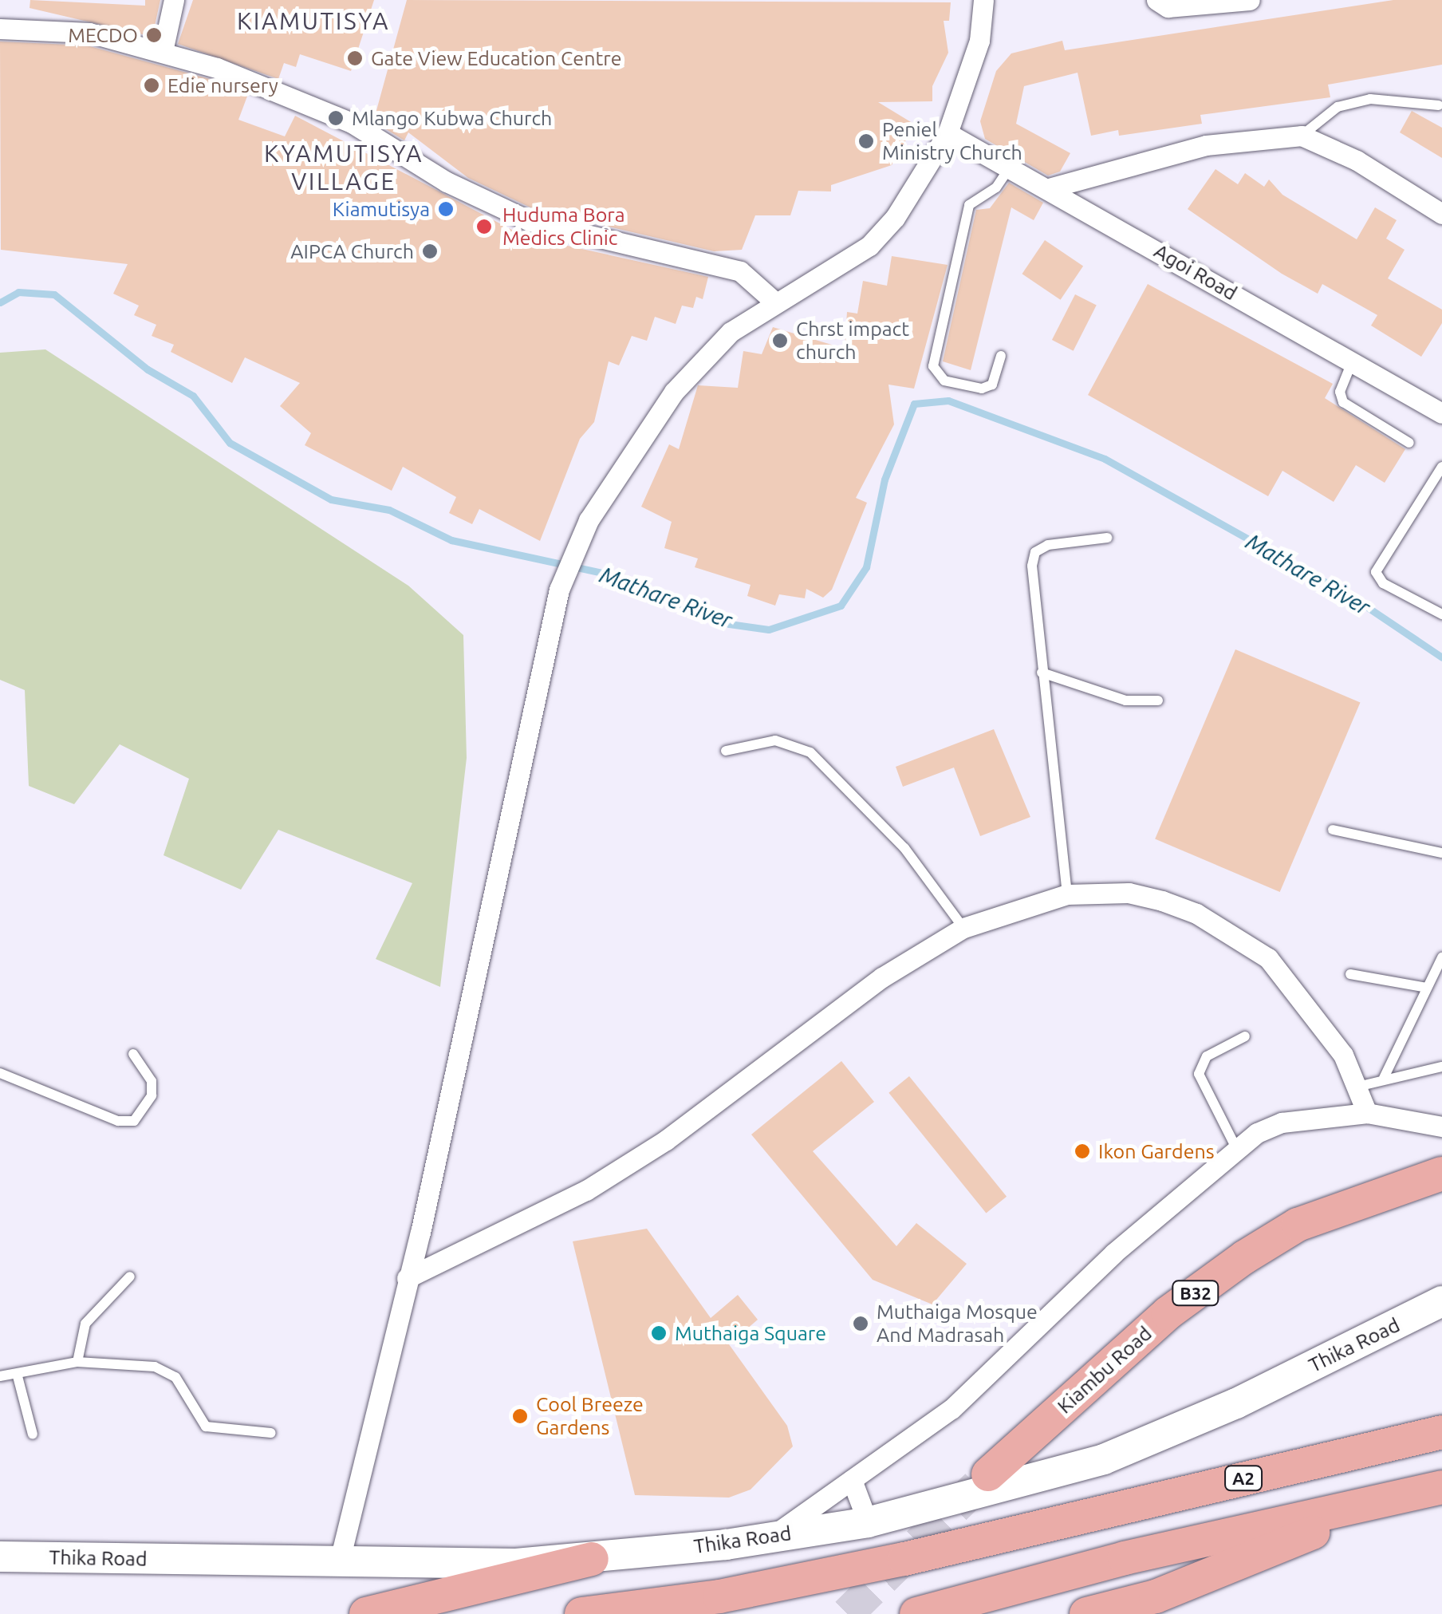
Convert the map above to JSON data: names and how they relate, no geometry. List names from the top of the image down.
{
  "streets": {
    "highway": ["B32", "Kiambu Road", "A2"],
    "main road": ["Thika Road"],
    "street": ["Agoi Road"]
  },
  "districts": ["KIAMUTISYA", "KYAMUTISYA VILLAGE"],
  "water": ["Mathare River"],
  "places": [
    "MECDO",
    "Gate View Education Centre",
    "Edie nursery",
    "Mlango Kubwa Church",
    "Peniel Ministry Church",
    "Kiamutisya",
    "Huduma Bora Medics Clinic",
    "AIPCA Church",
    "Chrst impact church",
    "Ikon Gardens",
    "Muthaiga Mosque And Madrasah",
    "Muthaiga Square",
    "Cool Breeze Gardens"
  ]
}
